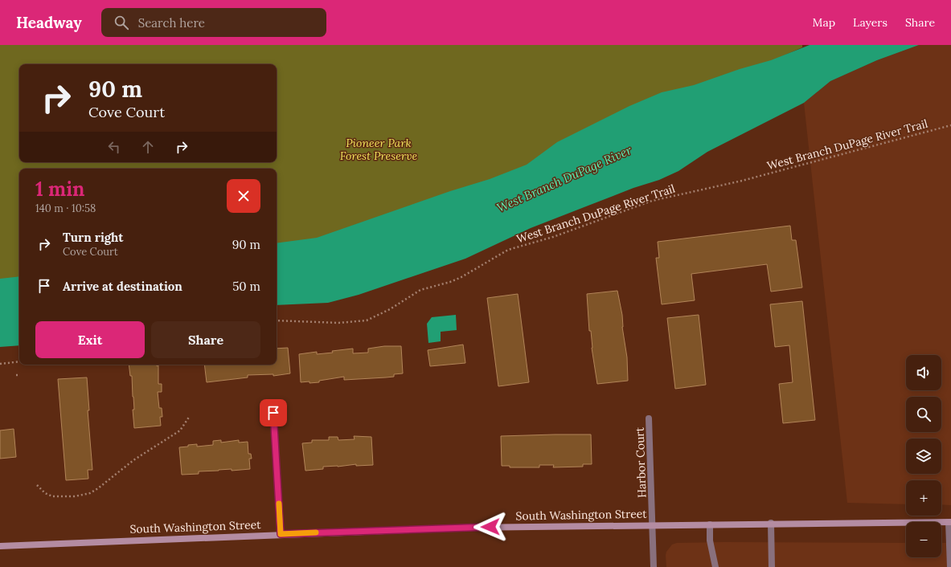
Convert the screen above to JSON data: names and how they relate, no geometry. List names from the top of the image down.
{
  "streets": {
    "main road": ["South Washington Street"],
    "street": ["Harbor Court"],
    "path": ["West Branch DuPage River Trail"]
  },
  "crossings": [
    ["Harbor Court", "South Washington Street"]
  ],
  "water": ["West Branch DuPage River"],
  "parks": ["Pioneer Park Forest Preserve"],
  "page": {
    "header": "Headway",
    "search": "Search here",
    "nav": ["Map", "Layers", "Share"],
    "turn": ["90 m", "Cove Court"],
    "heading": ["1 min", "140 m · 10:58"],
    "list": [
      {
        "name": "Turn right",
        "note": "Cove Court",
        "value": "90 m"
      },
      {
        "name": "Arrive at destination",
        "value": "50 m"
      }
    ],
    "buttons": ["Exit", "Share"],
    "map_buttons": ["+", "−"]
  }
}
